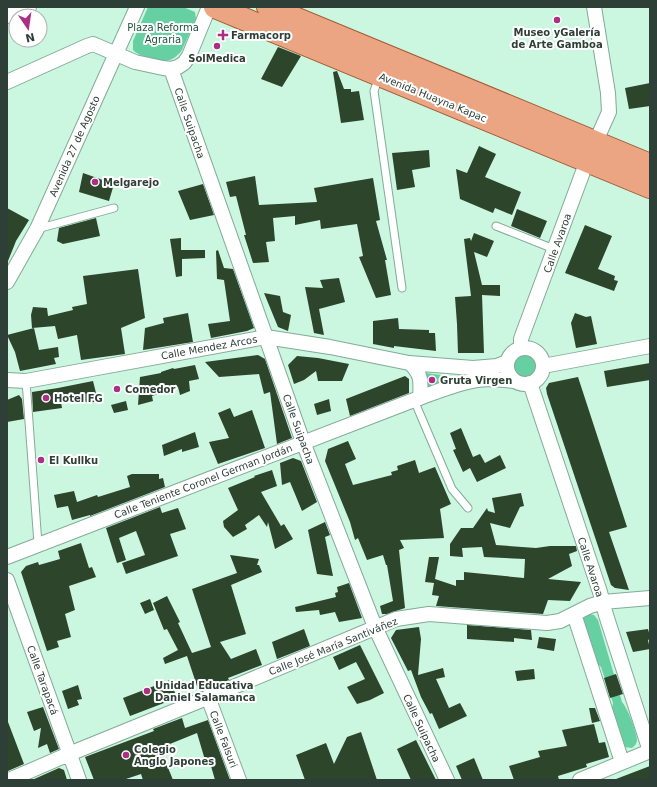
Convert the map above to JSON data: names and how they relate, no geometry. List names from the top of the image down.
{
  "streets": {
    "main road": ["Avenida Huayna Kapac"],
    "street": [
      "Calle Suipacha",
      "Avenida 27 de Agosto",
      "Calle Avaroa",
      "Calle Mendez Arcos",
      "Calle Teniente Coronel German Jordán",
      "Calle José María Santiváñez",
      "Calle Tarapacá",
      "Calle Falsuri"
    ]
  },
  "crossings": [
    ["Avenida Huayna Kapac", "Calle Avaroa"],
    ["Calle Suipacha", "Calle Mendez Arcos"],
    ["Calle Suipacha", "Calle Teniente Coronel German Jordán"],
    ["Calle Suipacha", "Calle José María Santiváñez"],
    ["Calle Avaroa", "Calle Mendez Arcos"],
    ["Calle Avaroa", "Calle Teniente Coronel German Jordán"],
    ["Calle Avaroa", "Calle José María Santiváñez"],
    ["Calle Mendez Arcos", "Calle Teniente Coronel German Jordán"],
    ["Calle José María Santiváñez", "Calle Tarapacá"],
    ["Calle José María Santiváñez", "Calle Falsuri"]
  ],
  "parks": ["Plaza Reforma Agraria"],
  "places": {
    "other": [
      "Museo yGalería de Arte Gamboa",
      "SolMedica",
      "Melgarejo",
      "Gruta Virgen",
      "Comedor",
      "Hotel FG",
      "El Kullku",
      "Unidad Educativa Daniel Salamanca",
      "Colegio Anglo Japones"
    ],
    "health": ["Farmacorp"]
  },
  "north": "bottom"
}
